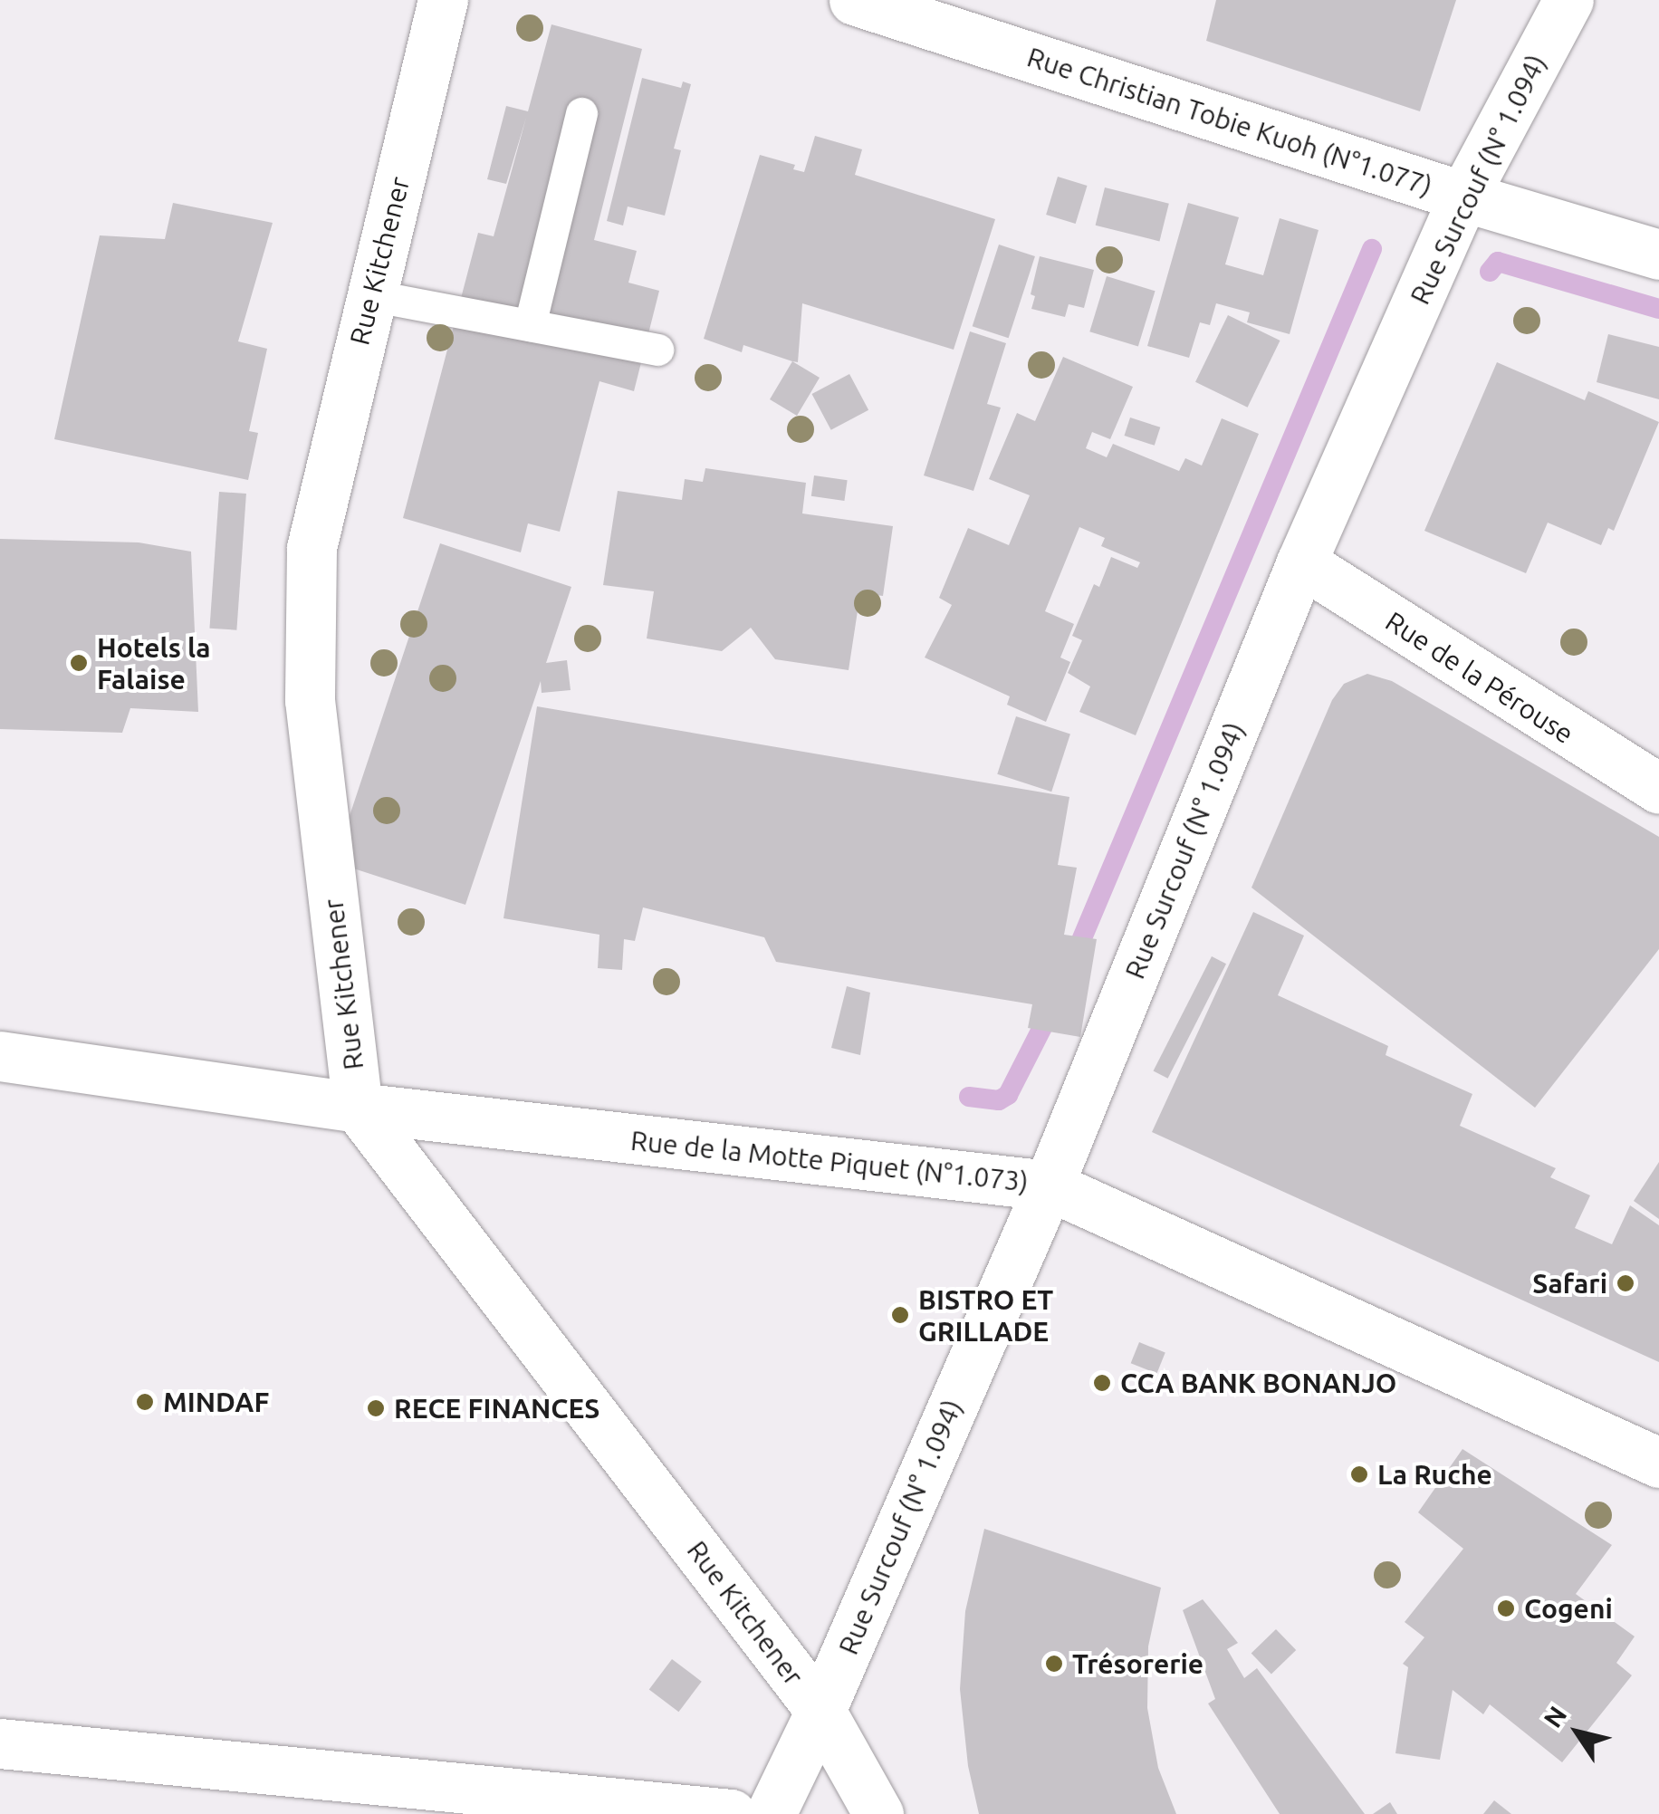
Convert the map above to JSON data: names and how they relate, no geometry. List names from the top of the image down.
{
  "streets": {
    "street": [
      "Rue Christian Tobie Kuoh (N°1.077)",
      "Rue Surcouf (N° 1.094)",
      "Rue Kitchener",
      "Rue de la Pérouse",
      "Rue de la Motte Piquet (N°1.073)"
    ]
  },
  "crossings": [
    ["Rue Christian Tobie Kuoh (N°1.077)", "Rue Surcouf (N° 1.094)"],
    ["Rue Surcouf (N° 1.094)", "Rue Kitchener"],
    ["Rue Surcouf (N° 1.094)", "Rue de la Pérouse"],
    ["Rue Surcouf (N° 1.094)", "Rue de la Motte Piquet (N°1.073)"],
    ["Rue Kitchener", "Rue de la Motte Piquet (N°1.073)"]
  ],
  "places": [
    "Hotels la Falaise",
    "Safari",
    "BISTRO ET GRILLADE",
    "CCA BANK BONANJO",
    "MINDAF",
    "RECE FINANCES",
    "La Ruche",
    "Cogeni",
    "Trésorerie"
  ],
  "north": "top left"
}
